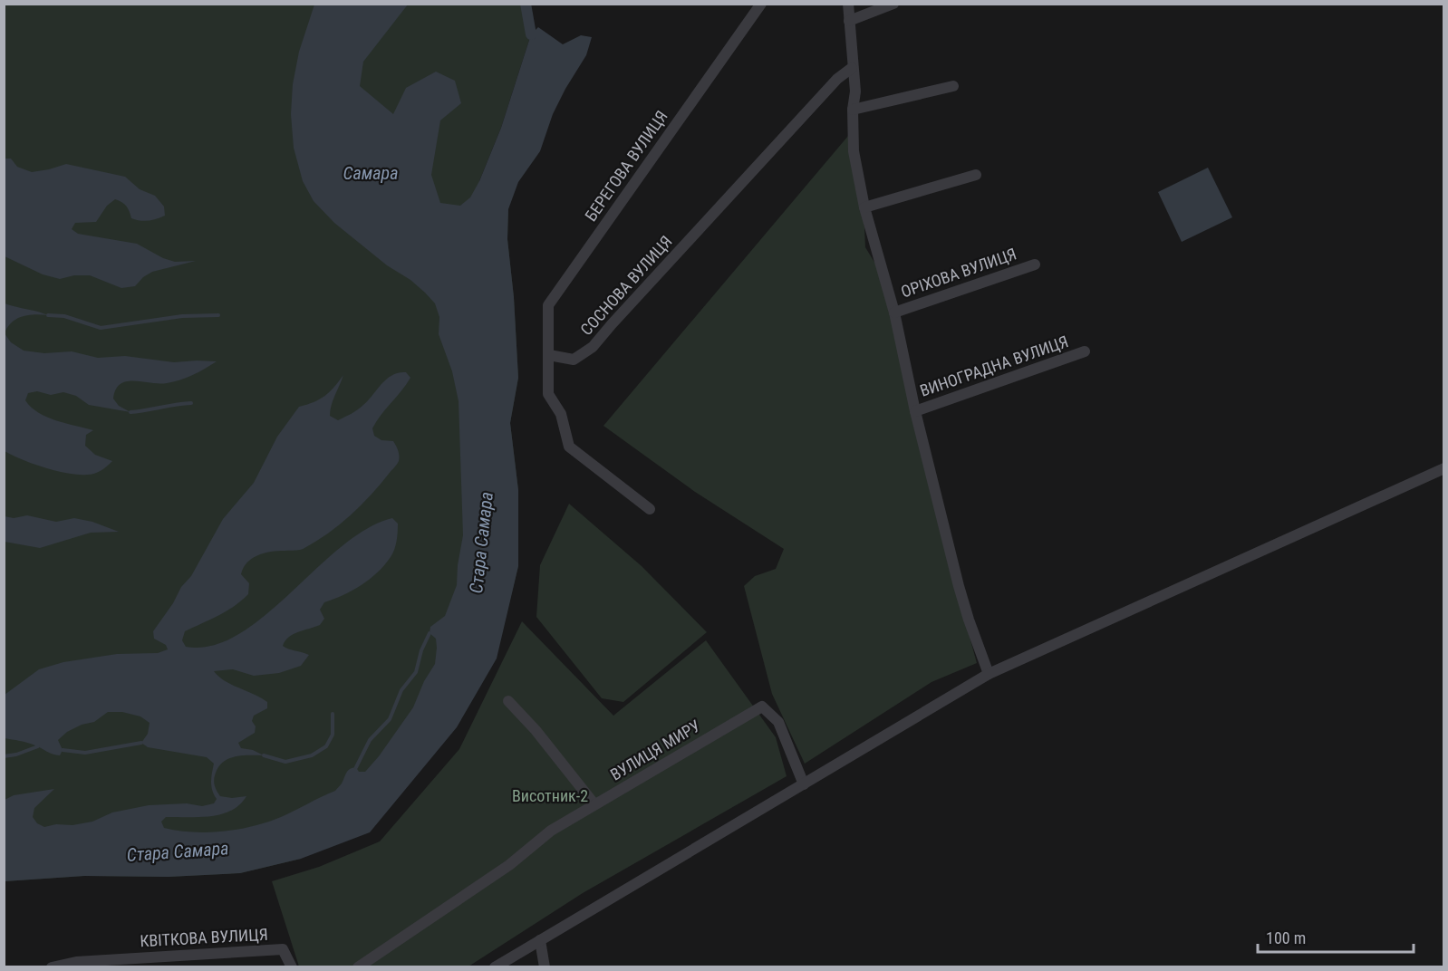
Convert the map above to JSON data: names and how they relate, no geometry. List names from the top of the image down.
{
  "streets": {
    "street": [
      "БЕРЕГОВА ВУЛИЦЯ",
      "ОРІХОВА ВУЛИЦЯ",
      "СОСНОВА ВУЛИЦЯ",
      "ВИНОГРАДНА ВУЛИЦЯ",
      "ВУЛИЦЯ МИРУ",
      "КВІТКОВА ВУЛИЦЯ"
    ]
  },
  "crossings": [
    ["БЕРЕГОВА ВУЛИЦЯ", "СОСНОВА ВУЛИЦЯ"]
  ],
  "water": ["Самара", "Стара Самара"],
  "parks": ["Висотник-2"],
  "scale_bar": "100 m"
}
